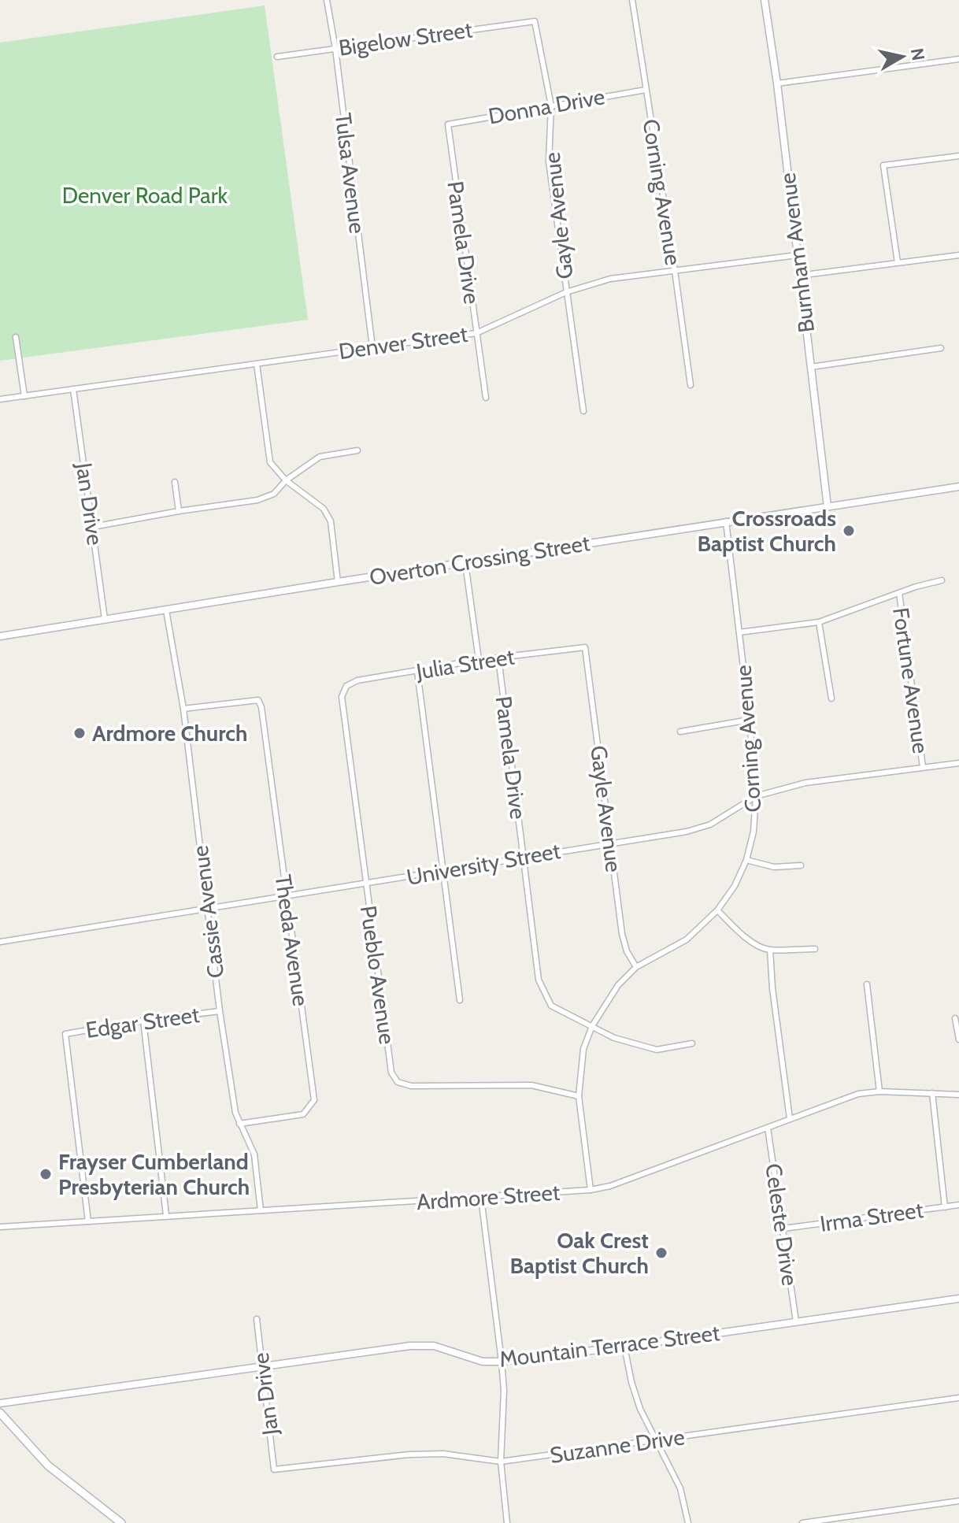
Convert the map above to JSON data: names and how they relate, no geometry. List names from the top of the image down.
{
  "streets": {
    "street": [
      "Bigelow Street",
      "Donna Drive",
      "Tulsa Avenue",
      "Corning Avenue",
      "Gayle Avenue",
      "Pamela Drive",
      "Burnham Avenue",
      "Denver Street",
      "Jan Drive",
      "Overton Crossing Street",
      "Julia Street",
      "Fortune Avenue",
      "University Street",
      "Cassie Avenue",
      "Theda Avenue",
      "Pueblo Avenue",
      "Edgar Street",
      "Ardmore Street",
      "Irma Street",
      "Celeste Drive",
      "Mountain Terrace Street",
      "Suzanne Drive"
    ]
  },
  "crossings": [
    ["Bigelow Street", "Tulsa Avenue"],
    ["Bigelow Street", "Gayle Avenue"],
    ["Donna Drive", "Corning Avenue"],
    ["Donna Drive", "Gayle Avenue"],
    ["Donna Drive", "Pamela Drive"],
    ["Tulsa Avenue", "Denver Street"],
    ["Corning Avenue", "Gayle Avenue"],
    ["Corning Avenue", "Pamela Drive"],
    ["Corning Avenue", "Denver Street"],
    ["Corning Avenue", "Overton Crossing Street"],
    ["Corning Avenue", "University Street"],
    ["Corning Avenue", "Pueblo Avenue"],
    ["Corning Avenue", "Ardmore Street"],
    ["Gayle Avenue", "Denver Street"],
    ["Gayle Avenue", "Julia Street"],
    ["Gayle Avenue", "University Street"],
    ["Pamela Drive", "Denver Street"],
    ["Pamela Drive", "Julia Street"],
    ["Pamela Drive", "University Street"],
    ["Burnham Avenue", "Denver Street"],
    ["Burnham Avenue", "Overton Crossing Street"],
    ["Denver Street", "Jan Drive"],
    ["Jan Drive", "Overton Crossing Street"],
    ["Jan Drive", "Mountain Terrace Street"],
    ["Jan Drive", "Suzanne Drive"],
    ["Overton Crossing Street", "Cassie Avenue"],
    ["Julia Street", "Pueblo Avenue"],
    ["Fortune Avenue", "University Street"],
    ["University Street", "Cassie Avenue"],
    ["University Street", "Theda Avenue"],
    ["University Street", "Pueblo Avenue"],
    ["Cassie Avenue", "Theda Avenue"],
    ["Cassie Avenue", "Edgar Street"],
    ["Cassie Avenue", "Ardmore Street"],
    ["Edgar Street", "Ardmore Street"],
    ["Ardmore Street", "Celeste Drive"],
    ["Irma Street", "Celeste Drive"],
    ["Celeste Drive", "Mountain Terrace Street"]
  ],
  "parks": ["Denver Road Park"],
  "places": [
    "Crossroads Baptist Church",
    "Ardmore Church",
    "Frayser Cumberland Presbyterian Church",
    "Oak Crest Baptist Church"
  ],
  "north": "right"
}
